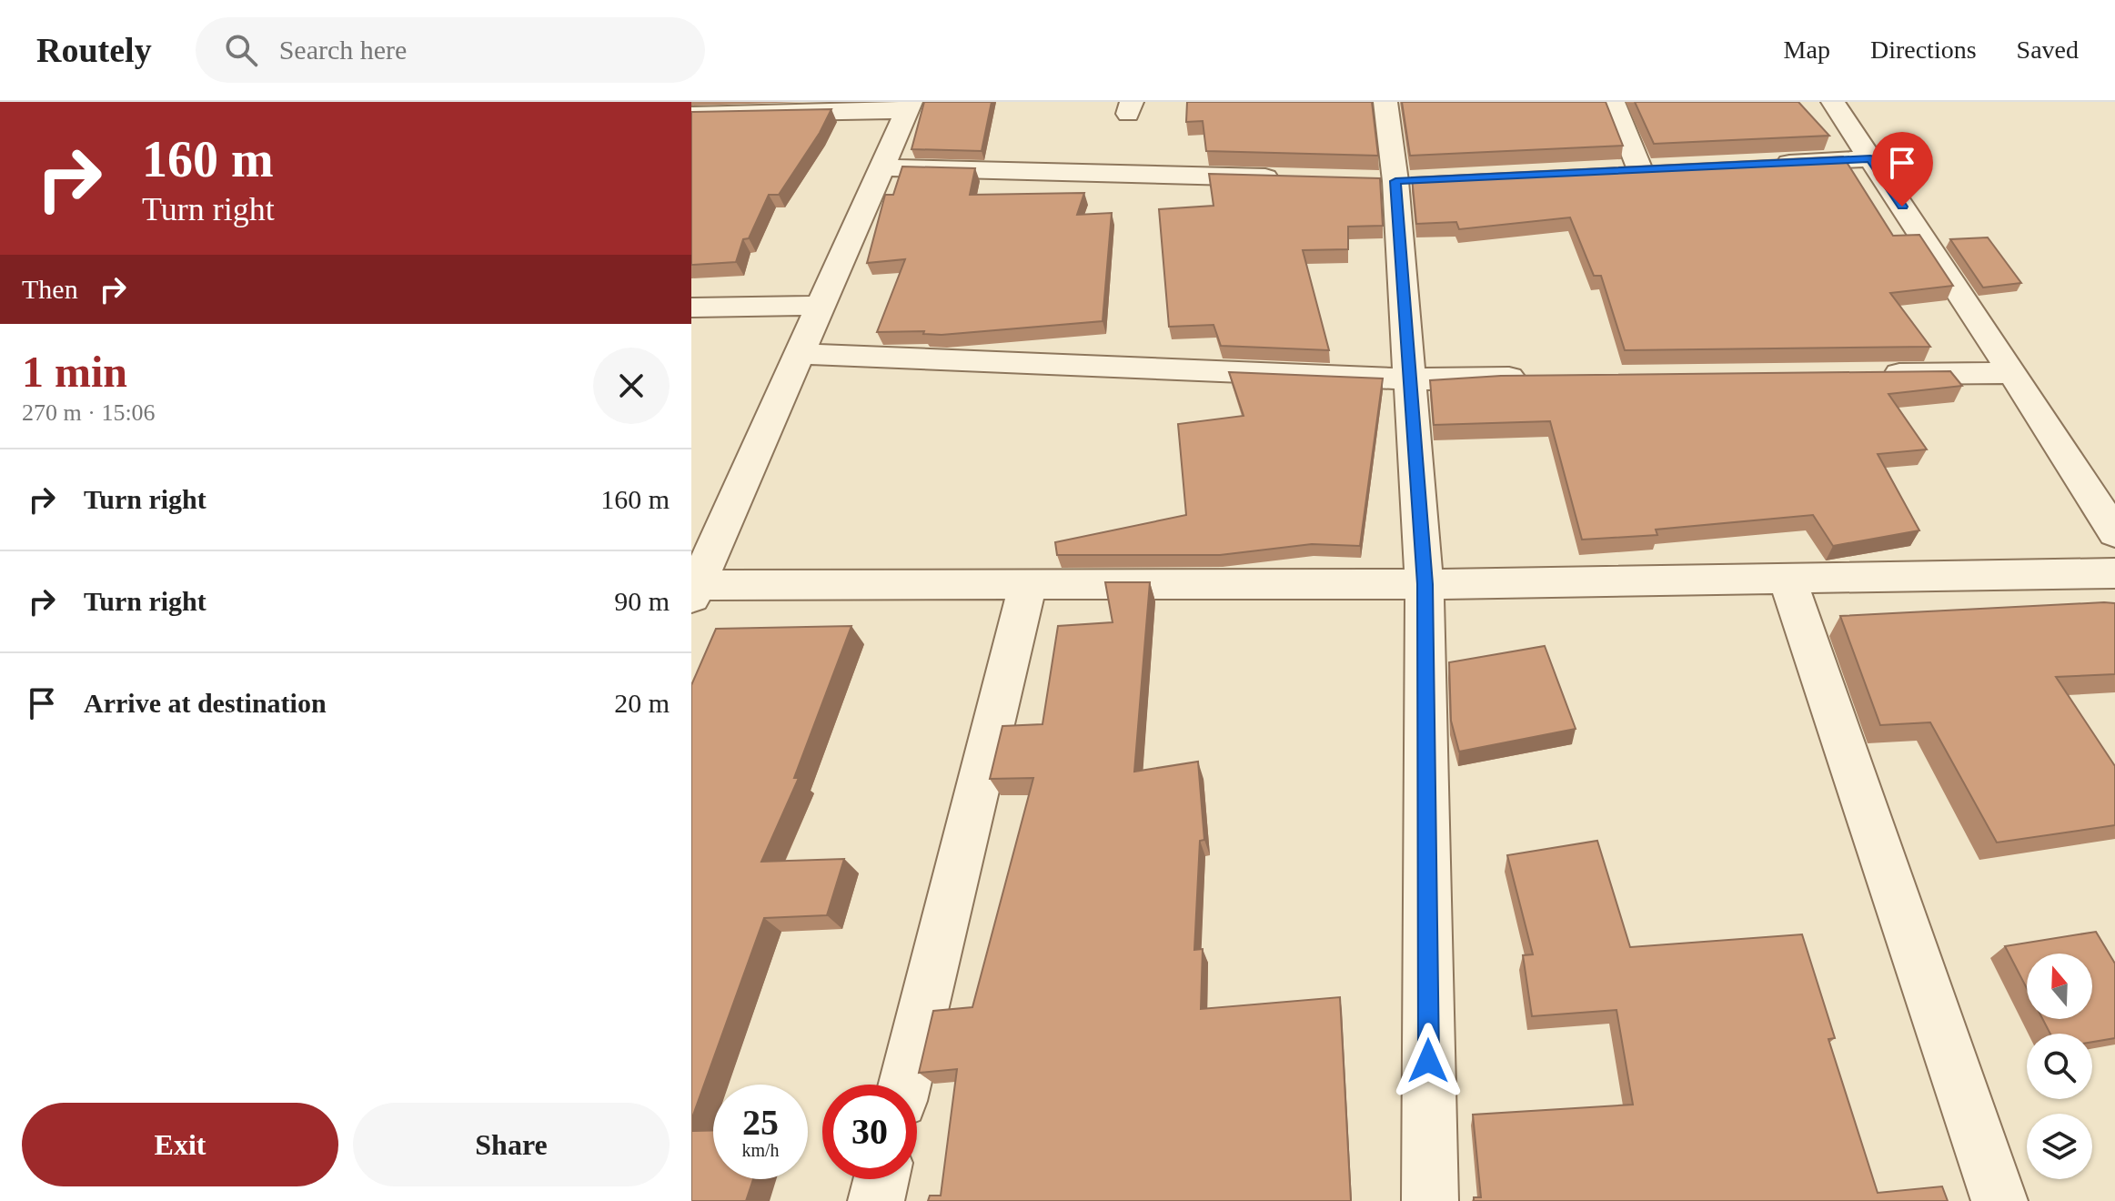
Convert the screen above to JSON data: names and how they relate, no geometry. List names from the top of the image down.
{
  "north": "top",
  "page": {
    "header": "Routely",
    "search": "Search here",
    "nav": ["Map", "Directions", "Saved"],
    "turn": ["160 m", "Turn right"],
    "then": "Then",
    "heading": ["1 min", "270 m · 15:06"],
    "list": [
      {
        "name": "Turn right",
        "value": "160 m"
      },
      {
        "name": "Turn right",
        "value": "90 m"
      },
      {
        "name": "Arrive at destination",
        "value": "20 m"
      }
    ],
    "speed": "25 km/h",
    "limit": "30",
    "buttons": ["Exit", "Share"]
  }
}
